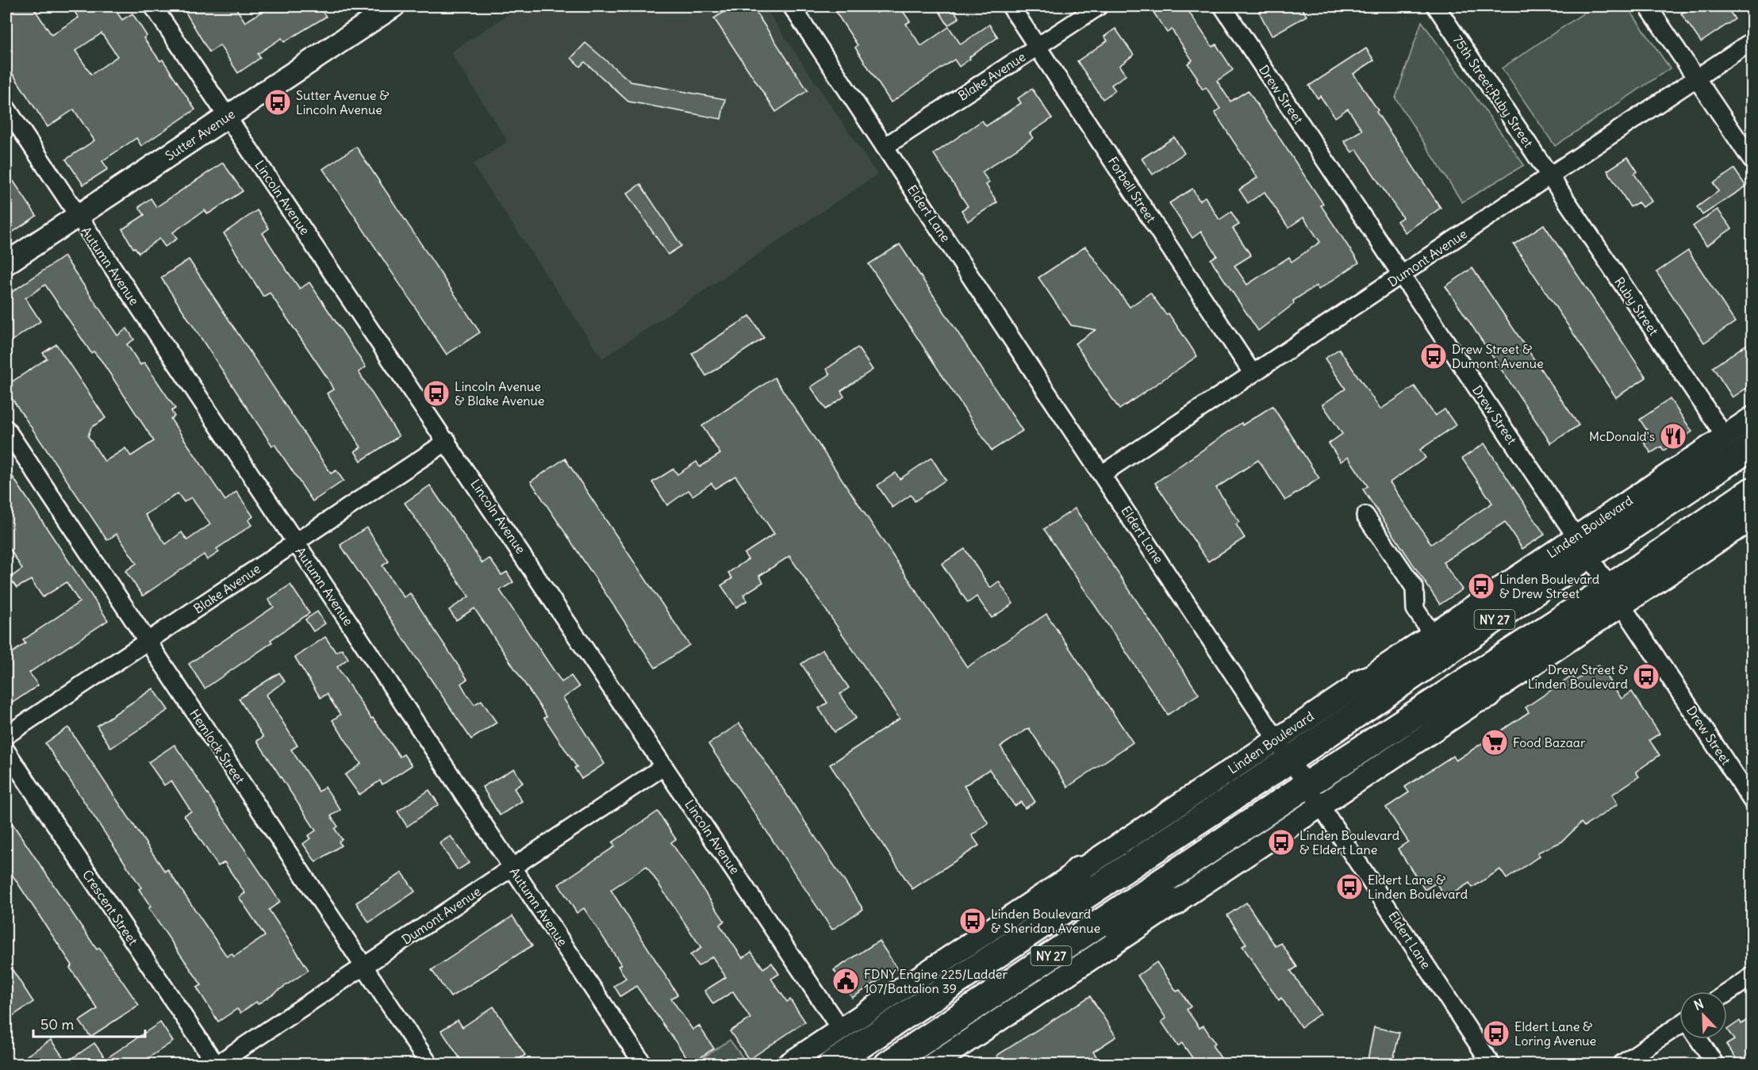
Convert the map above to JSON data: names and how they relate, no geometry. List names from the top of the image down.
{
  "streets": {
    "highway": ["Linden Boulevard", "NY 27"],
    "street": [
      "Blake Avenue",
      "75th Street;Ruby Street",
      "Drew Street",
      "Sutter Avenue",
      "Forbell Street",
      "Lincoln Avenue",
      "Eldert Lane",
      "Dumont Avenue",
      "Autumn Avenue",
      "Ruby Street",
      "Hemlock Street",
      "Crescent Street"
    ]
  },
  "crossings": [
    ["Blake Avenue", "Forbell Street"],
    ["Blake Avenue", "Lincoln Avenue"],
    ["Blake Avenue", "Eldert Lane"],
    ["Blake Avenue", "Autumn Avenue"],
    ["Blake Avenue", "Hemlock Street"],
    ["75th Street;Ruby Street", "Dumont Avenue"],
    ["75th Street;Ruby Street", "Ruby Street"],
    ["Drew Street", "Dumont Avenue"],
    ["Drew Street", "Linden Boulevard"],
    ["Drew Street", "NY 27"],
    ["Sutter Avenue", "Lincoln Avenue"],
    ["Sutter Avenue", "Autumn Avenue"],
    ["Forbell Street", "Dumont Avenue"],
    ["Lincoln Avenue", "Dumont Avenue"],
    ["Lincoln Avenue", "Linden Boulevard"],
    ["Eldert Lane", "Dumont Avenue"],
    ["Eldert Lane", "Linden Boulevard"],
    ["Eldert Lane", "NY 27"],
    ["Dumont Avenue", "Autumn Avenue"],
    ["Dumont Avenue", "Ruby Street"],
    ["Dumont Avenue", "Hemlock Street"],
    ["Dumont Avenue", "Crescent Street"],
    ["Ruby Street", "Linden Boulevard"]
  ],
  "places": {
    "bus stop": [
      "Sutter Avenue & Lincoln Avenue",
      "Drew Street & Dumont Avenue",
      "Lincoln Avenue & Blake Avenue",
      "Linden Boulevard & Drew Street",
      "Drew Street & Linden Boulevard",
      "Linden Boulevard & Eldert Lane",
      "Eldert Lane & Linden Boulevard",
      "Linden Boulevard & Sheridan Avenue",
      "Eldert Lane & Loring Avenue"
    ],
    "restaurant": ["McDonald's"],
    "supermarket": ["Food Bazaar"],
    "public building": ["FDNY Engine 225/Ladder 107/Battalion 39"]
  },
  "scale_bar": "50 m",
  "north": "top left"
}
